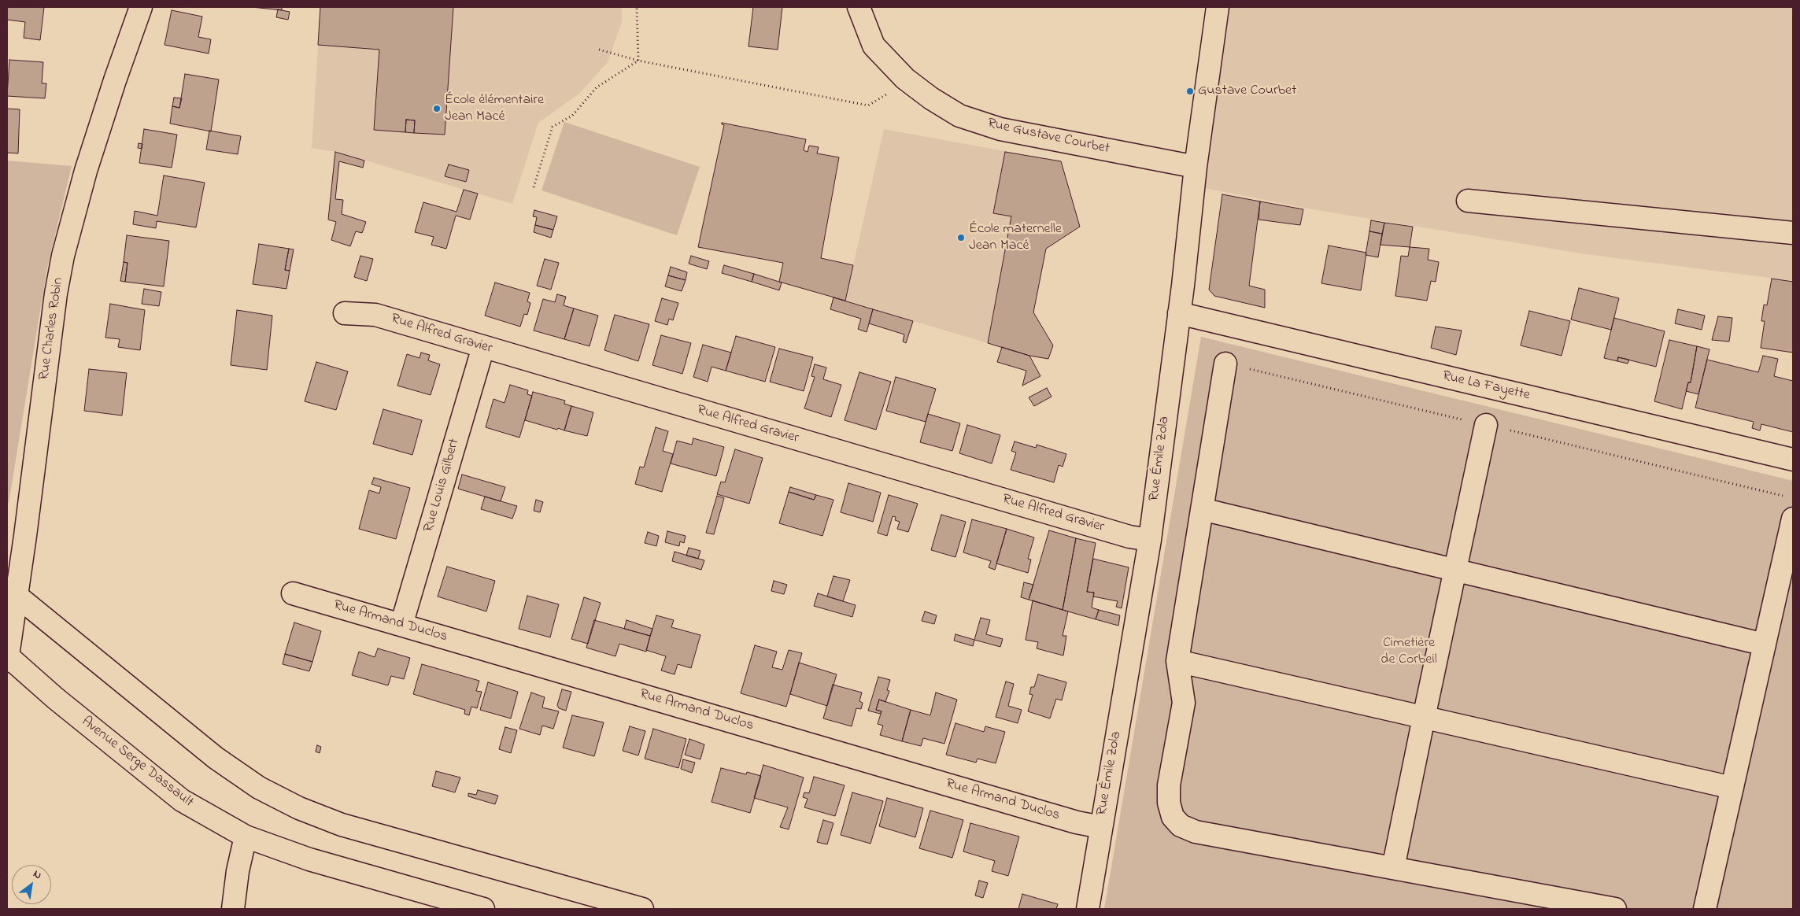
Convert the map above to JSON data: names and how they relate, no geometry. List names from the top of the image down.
{
  "streets": {
    "street": [
      "Rue Gustave Courbet",
      "Rue Charles Robin",
      "Rue Alfred Gravier",
      "Rue La Fayette",
      "Rue Émile Zola",
      "Rue Louis Gilbert",
      "Rue Armand Duclos",
      "Avenue Serge Dassault"
    ]
  },
  "crossings": [
    ["Rue Gustave Courbet", "Rue Émile Zola"],
    ["Rue Charles Robin", "Avenue Serge Dassault"],
    ["Rue Alfred Gravier", "Rue Émile Zola"],
    ["Rue Alfred Gravier", "Rue Louis Gilbert"],
    ["Rue La Fayette", "Rue Émile Zola"],
    ["Rue Émile Zola", "Rue Armand Duclos"],
    ["Rue Louis Gilbert", "Rue Armand Duclos"]
  ],
  "parks": ["Cimetière de Corbeil"],
  "places": ["Gustave Courbet", "École élémentaire Jean Macé", "École maternelle Jean Macé"],
  "north": "top right"
}
